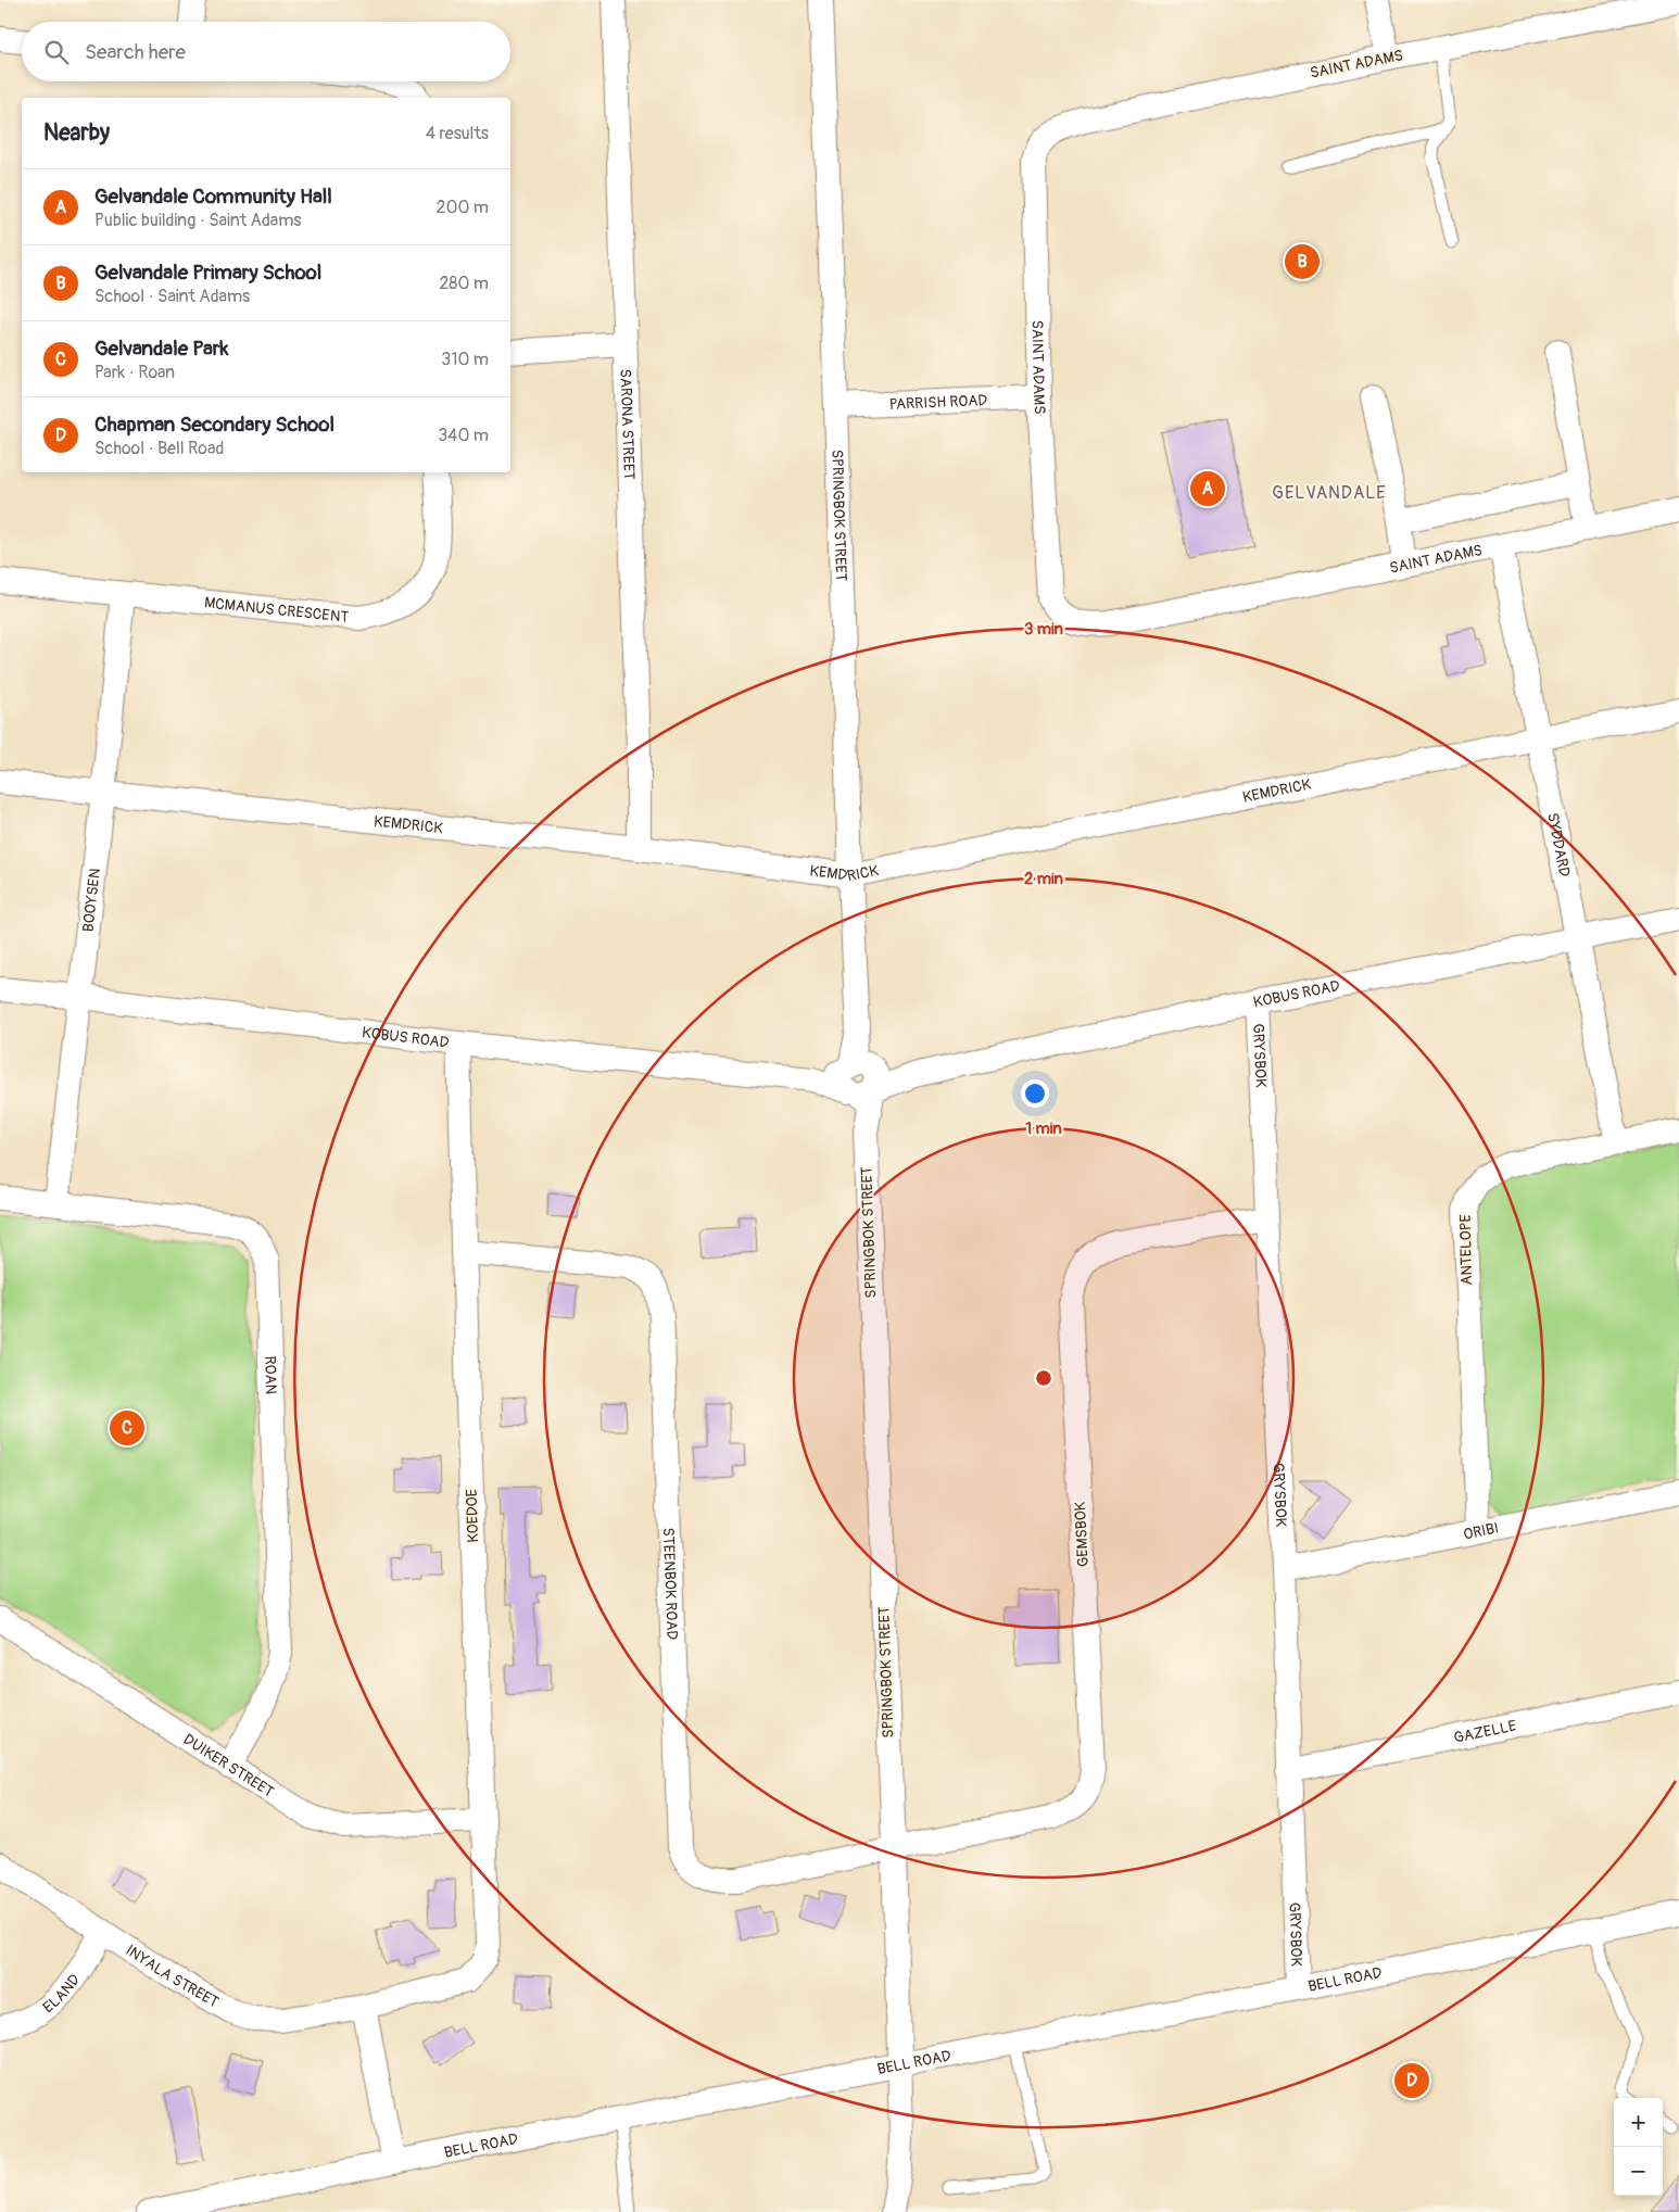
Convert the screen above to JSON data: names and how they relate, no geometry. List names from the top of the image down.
{
  "streets": {
    "street": [
      "SAINT ADAMS",
      "PARRISH ROAD",
      "SARONA STREET",
      "SPRINGBOK STREET",
      "MCMANUS CRESCENT",
      "KEMDRICK",
      "SYDDARD",
      "BOOYSEN",
      "KOBUS ROAD",
      "GRYSBOK",
      "ANTELOPE",
      "ROAN",
      "KOEDOE",
      "ORIBI",
      "GEMSBOK",
      "STEENBOK ROAD",
      "GAZELLE",
      "DUIKER STREET",
      "INYALA STREET",
      "BELL ROAD",
      "ELAND"
    ]
  },
  "crossings": [
    ["SAINT ADAMS", "PARRISH ROAD"],
    ["SAINT ADAMS", "SYDDARD"],
    ["PARRISH ROAD", "SPRINGBOK STREET"],
    ["SARONA STREET", "KEMDRICK"],
    ["SPRINGBOK STREET", "KEMDRICK"],
    ["SPRINGBOK STREET", "KOBUS ROAD"],
    ["SPRINGBOK STREET", "GEMSBOK"],
    ["SPRINGBOK STREET", "STEENBOK ROAD"],
    ["SPRINGBOK STREET", "BELL ROAD"],
    ["MCMANUS CRESCENT", "BOOYSEN"],
    ["KEMDRICK", "SYDDARD"],
    ["KEMDRICK", "BOOYSEN"],
    ["SYDDARD", "KOBUS ROAD"],
    ["SYDDARD", "ANTELOPE"],
    ["BOOYSEN", "KOBUS ROAD"],
    ["BOOYSEN", "ROAN"],
    ["KOBUS ROAD", "GRYSBOK"],
    ["KOBUS ROAD", "KOEDOE"],
    ["GRYSBOK", "ORIBI"],
    ["GRYSBOK", "GEMSBOK"],
    ["GRYSBOK", "GAZELLE"],
    ["GRYSBOK", "BELL ROAD"],
    ["ANTELOPE", "ORIBI"],
    ["ROAN", "DUIKER STREET"],
    ["KOEDOE", "STEENBOK ROAD"],
    ["KOEDOE", "DUIKER STREET"],
    ["KOEDOE", "INYALA STREET"],
    ["GEMSBOK", "STEENBOK ROAD"],
    ["INYALA STREET", "ELAND"]
  ],
  "districts": ["GELVANDALE"],
  "page": {
    "search": "Search here",
    "heading": ["Nearby", "4 results"],
    "list": [
      {
        "mark": "A",
        "name": "Gelvandale Community Hall",
        "note": "Public building · Saint Adams",
        "value": "200 m"
      },
      {
        "mark": "B",
        "name": "Gelvandale Primary School",
        "note": "School · Saint Adams",
        "value": "280 m"
      },
      {
        "mark": "C",
        "name": "Gelvandale Park",
        "note": "Park · Roan",
        "value": "310 m"
      },
      {
        "mark": "D",
        "name": "Chapman Secondary School",
        "note": "School · Bell Road",
        "value": "340 m"
      }
    ],
    "pins": [
      "B",
      "A",
      "C",
      "D"
    ],
    "map_buttons": ["+", "−"]
  },
  "rings": ["3 min", "2 min", "1 min"]
}
